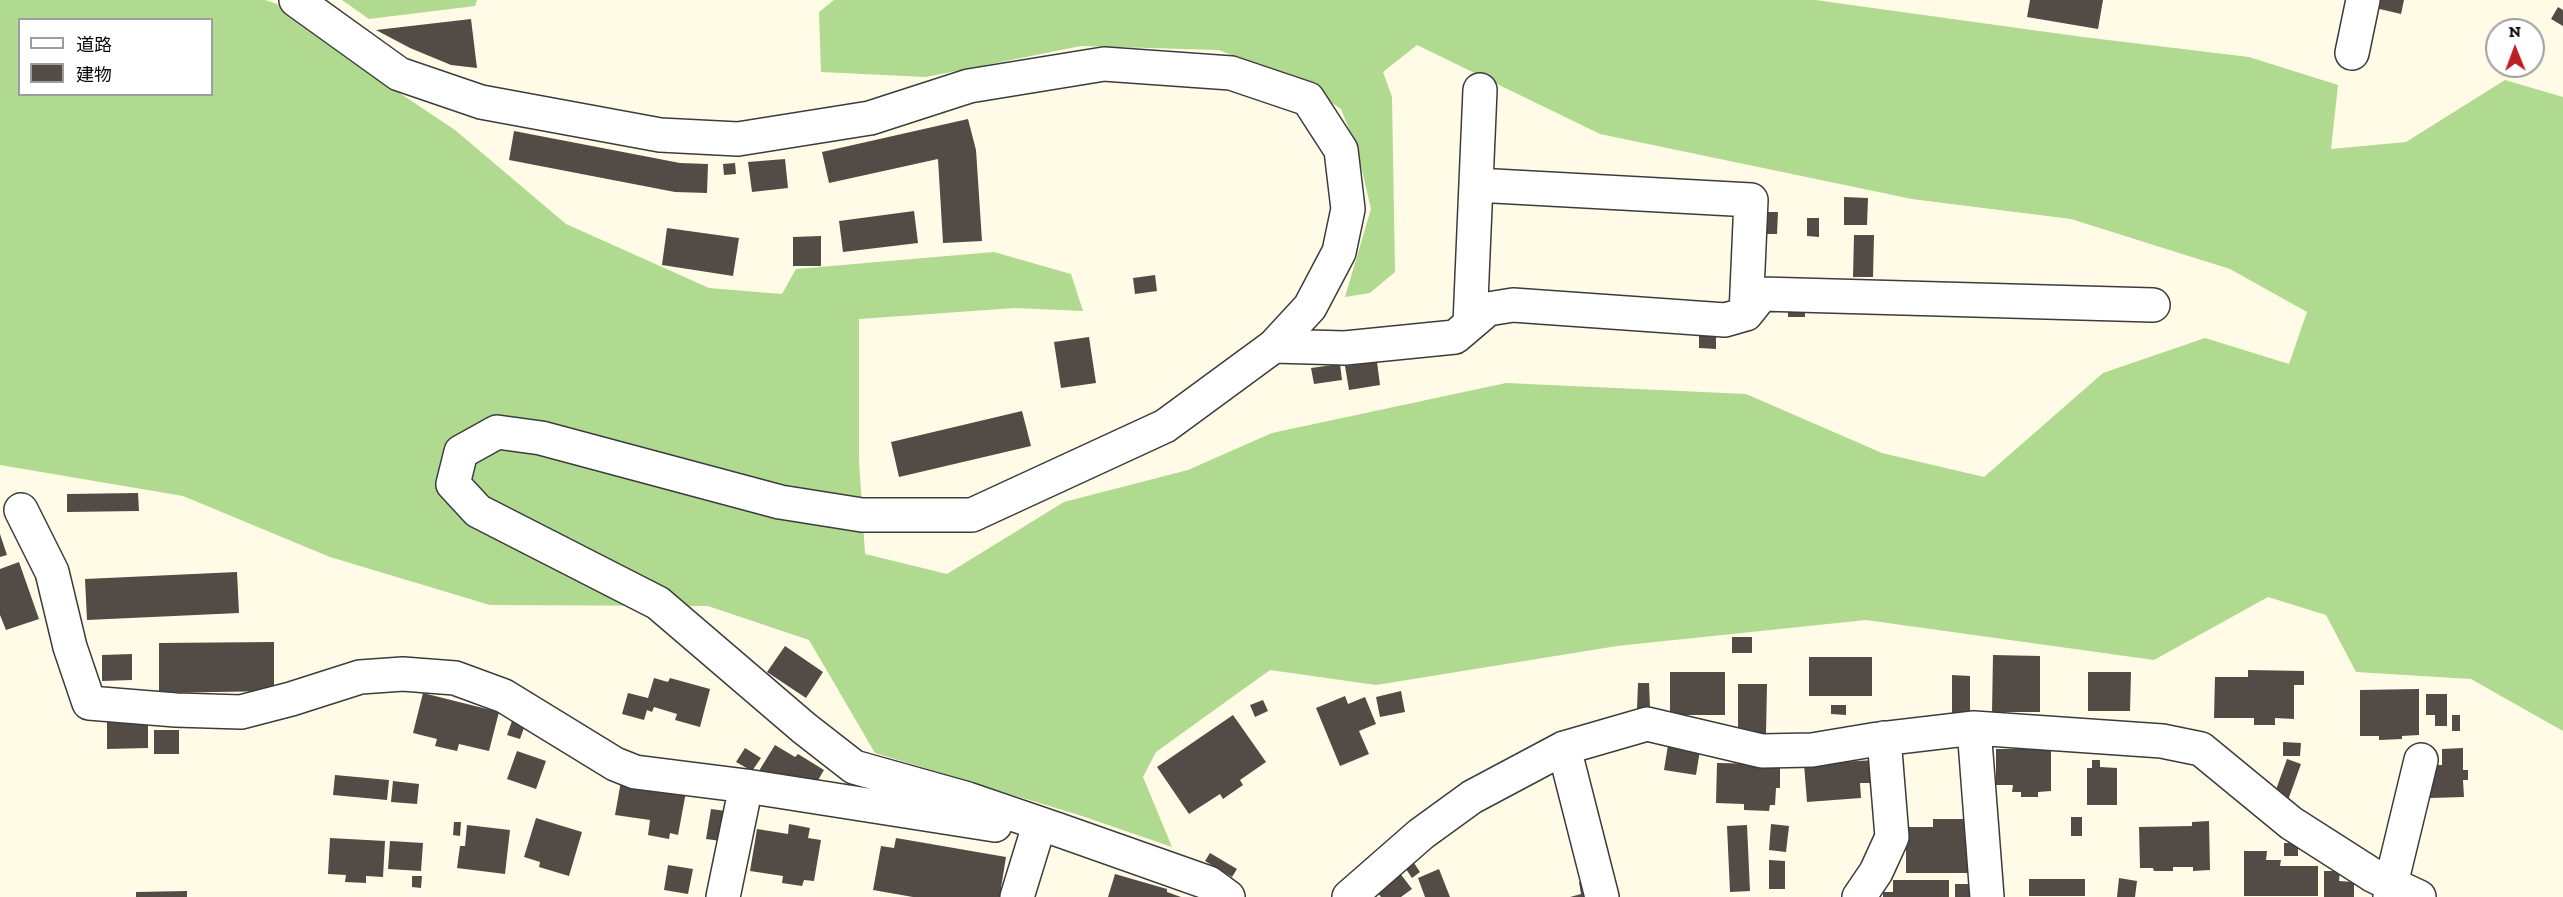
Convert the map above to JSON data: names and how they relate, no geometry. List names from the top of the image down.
{
  "legend": ["道路", "建物"],
  "north": "top"
}
